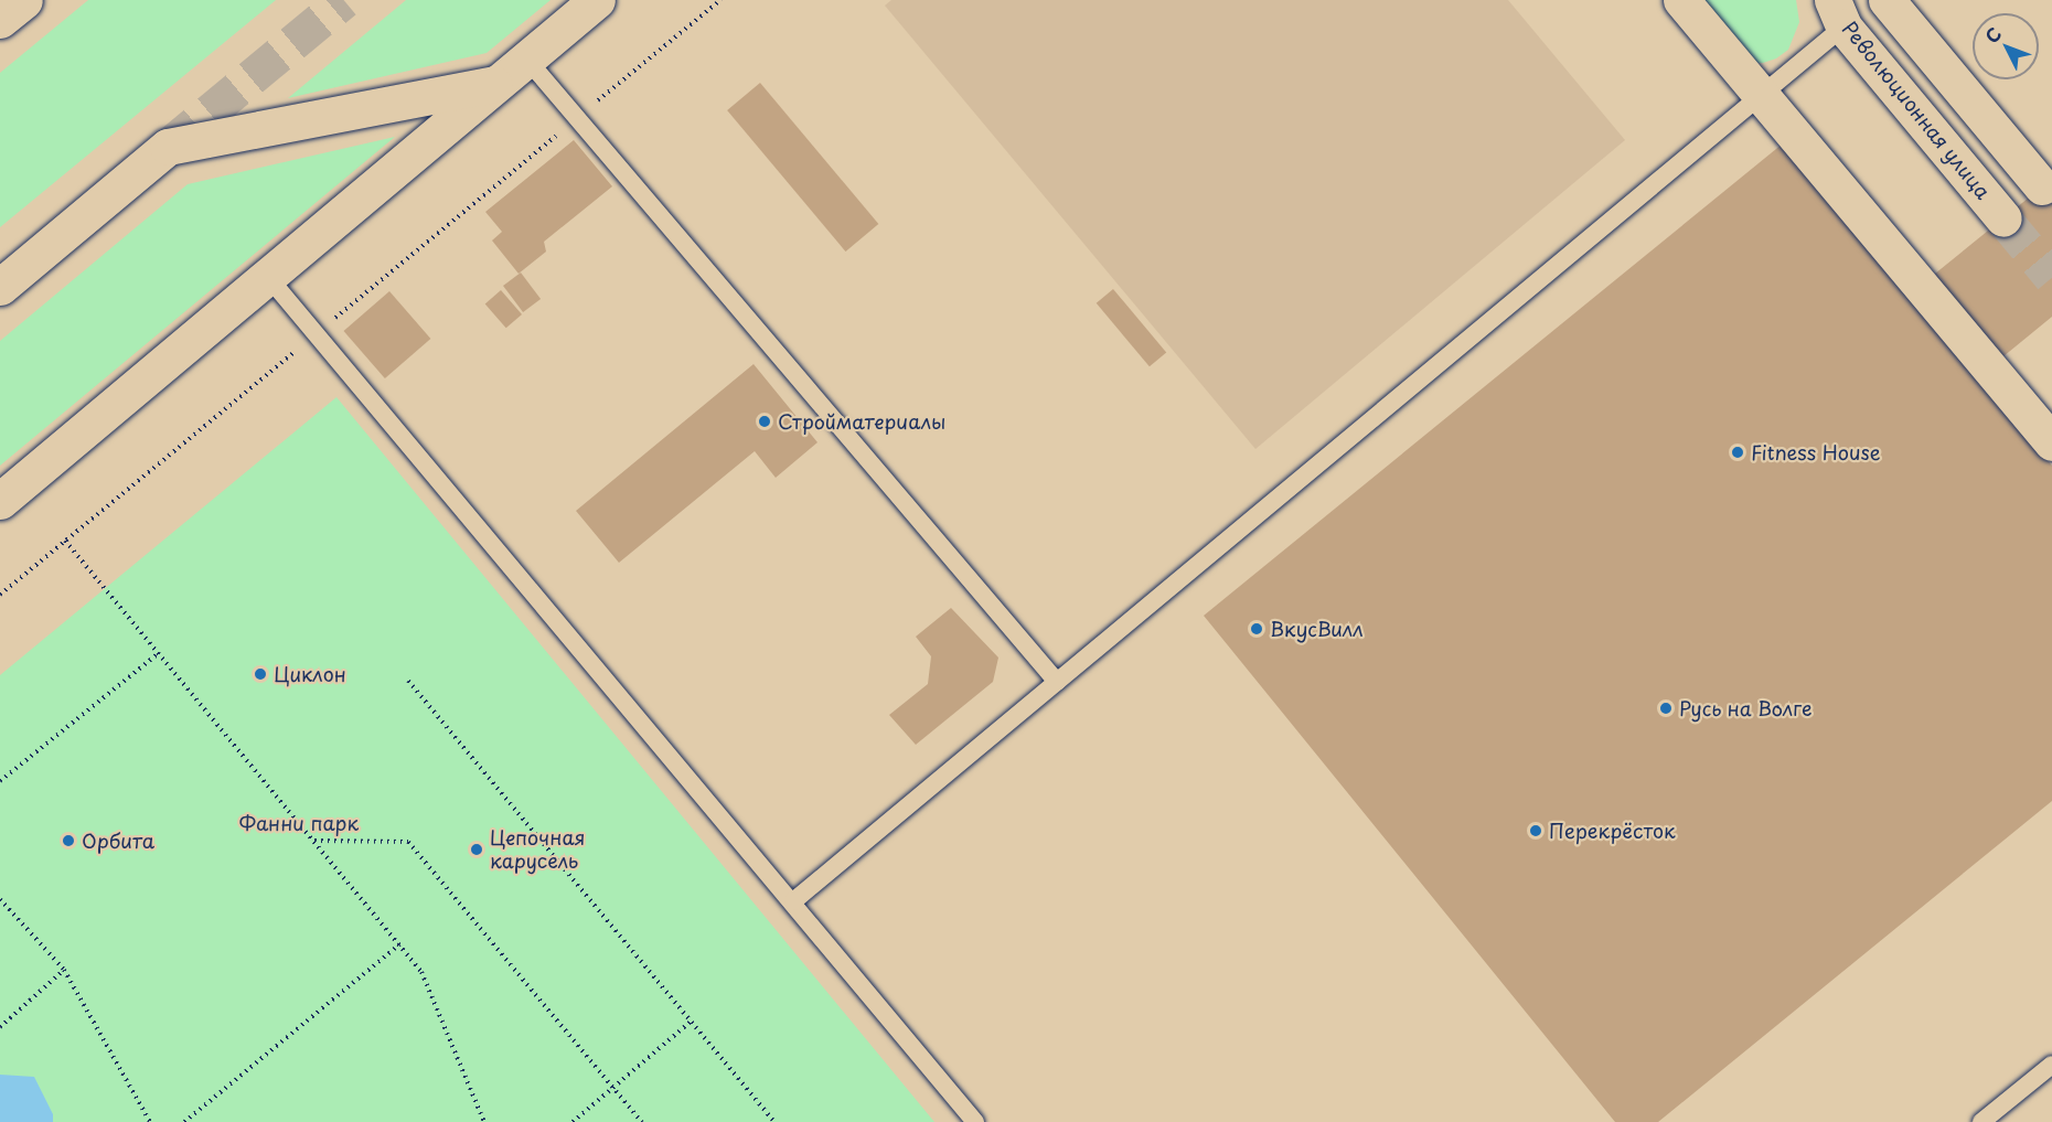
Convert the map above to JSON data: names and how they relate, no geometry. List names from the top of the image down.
{
  "streets": {
    "street": ["Революционная улица"]
  },
  "parks": ["Фанни парк"],
  "places": [
    "Стройматериалы",
    "Fitness House",
    "ВкусВилл",
    "Циклон",
    "Русь на Волге",
    "Перекрёсток",
    "Орбита",
    "Цепочная карусель"
  ],
  "north": "top left"
}
